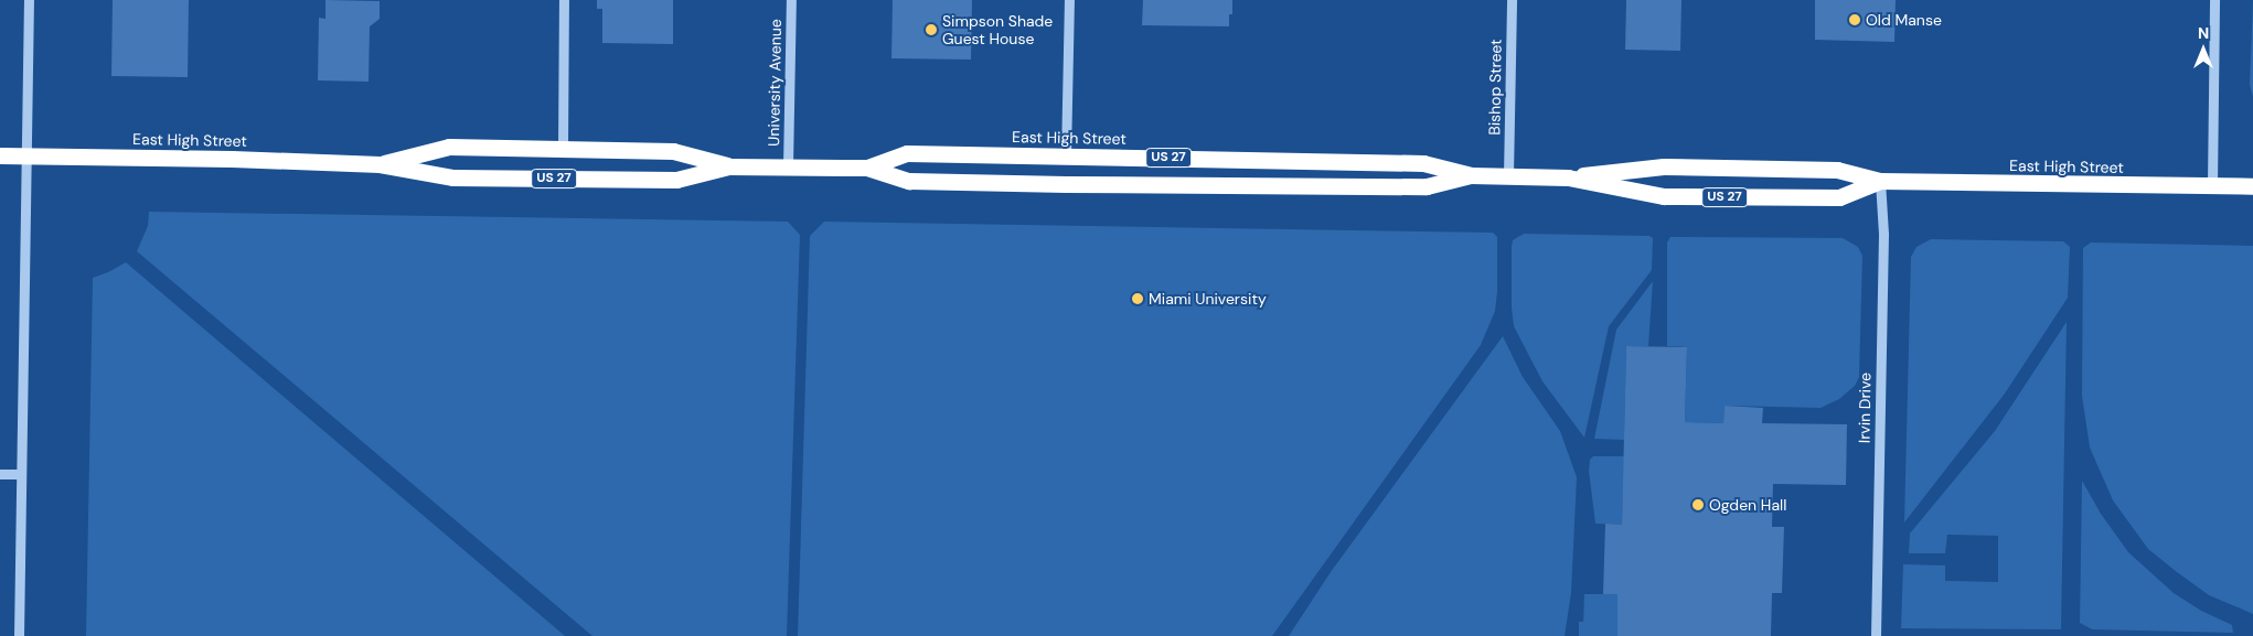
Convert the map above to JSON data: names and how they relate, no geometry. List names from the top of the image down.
{
  "streets": {
    "highway": ["East High Street", "US 27"],
    "street": ["University Avenue", "Bishop Street", "Irvin Drive"]
  },
  "crossings": [
    ["University Avenue", "East High Street"],
    ["Bishop Street", "East High Street"],
    ["East High Street", "Irvin Drive"]
  ],
  "places": [
    "Old Manse",
    "Simpson Shade Guest House",
    "Miami University",
    "Ogden Hall"
  ],
  "north": "top"
}
